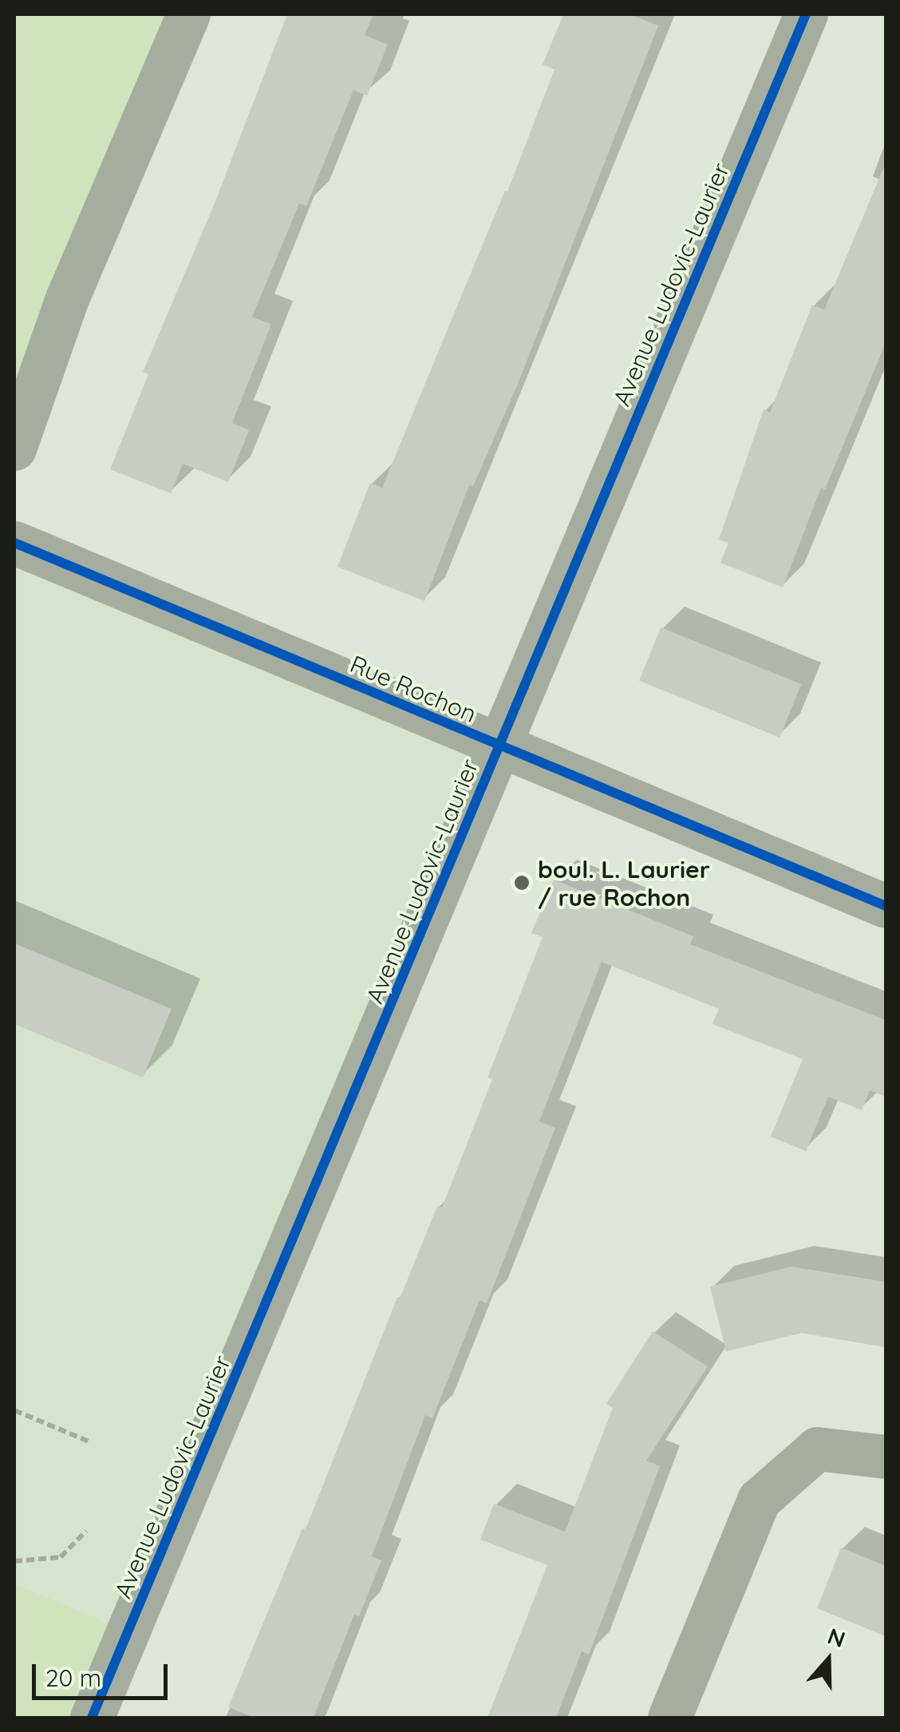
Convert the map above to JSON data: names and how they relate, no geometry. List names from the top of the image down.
{
  "streets": {
    "street": ["Avenue Ludovic-Laurier", "Rue Rochon"]
  },
  "crossings": [
    ["Avenue Ludovic-Laurier", "Rue Rochon"]
  ],
  "places": ["boul. L. Laurier / rue Rochon"],
  "scale_bar": "20 m",
  "north": "top"
}
